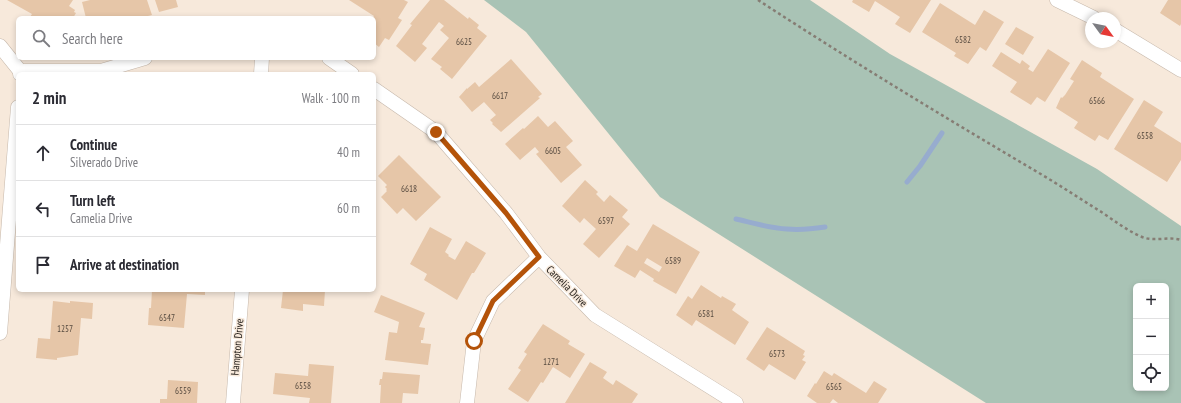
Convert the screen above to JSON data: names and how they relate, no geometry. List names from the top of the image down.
{
  "streets": {
    "street": ["Camelia Drive", "Hampton Drive"]
  },
  "house_numbers": [
    "6582",
    "6625",
    "6617",
    "6566",
    "6558",
    "6605",
    "6618",
    "6597",
    "6589",
    "6581",
    "6547",
    "1257",
    "6573",
    "1271",
    "6558",
    "6565",
    "6559"
  ],
  "north": "bottom right",
  "page": {
    "search": "Search here",
    "heading": ["2 min", "Walk · 100 m"],
    "list": [
      ["Continue", "Silverado Drive", "40 m"],
      ["Turn left", "Camelia Drive", "60 m"],
      "Arrive at destination"
    ],
    "map_buttons": ["+", "−"]
  }
}
